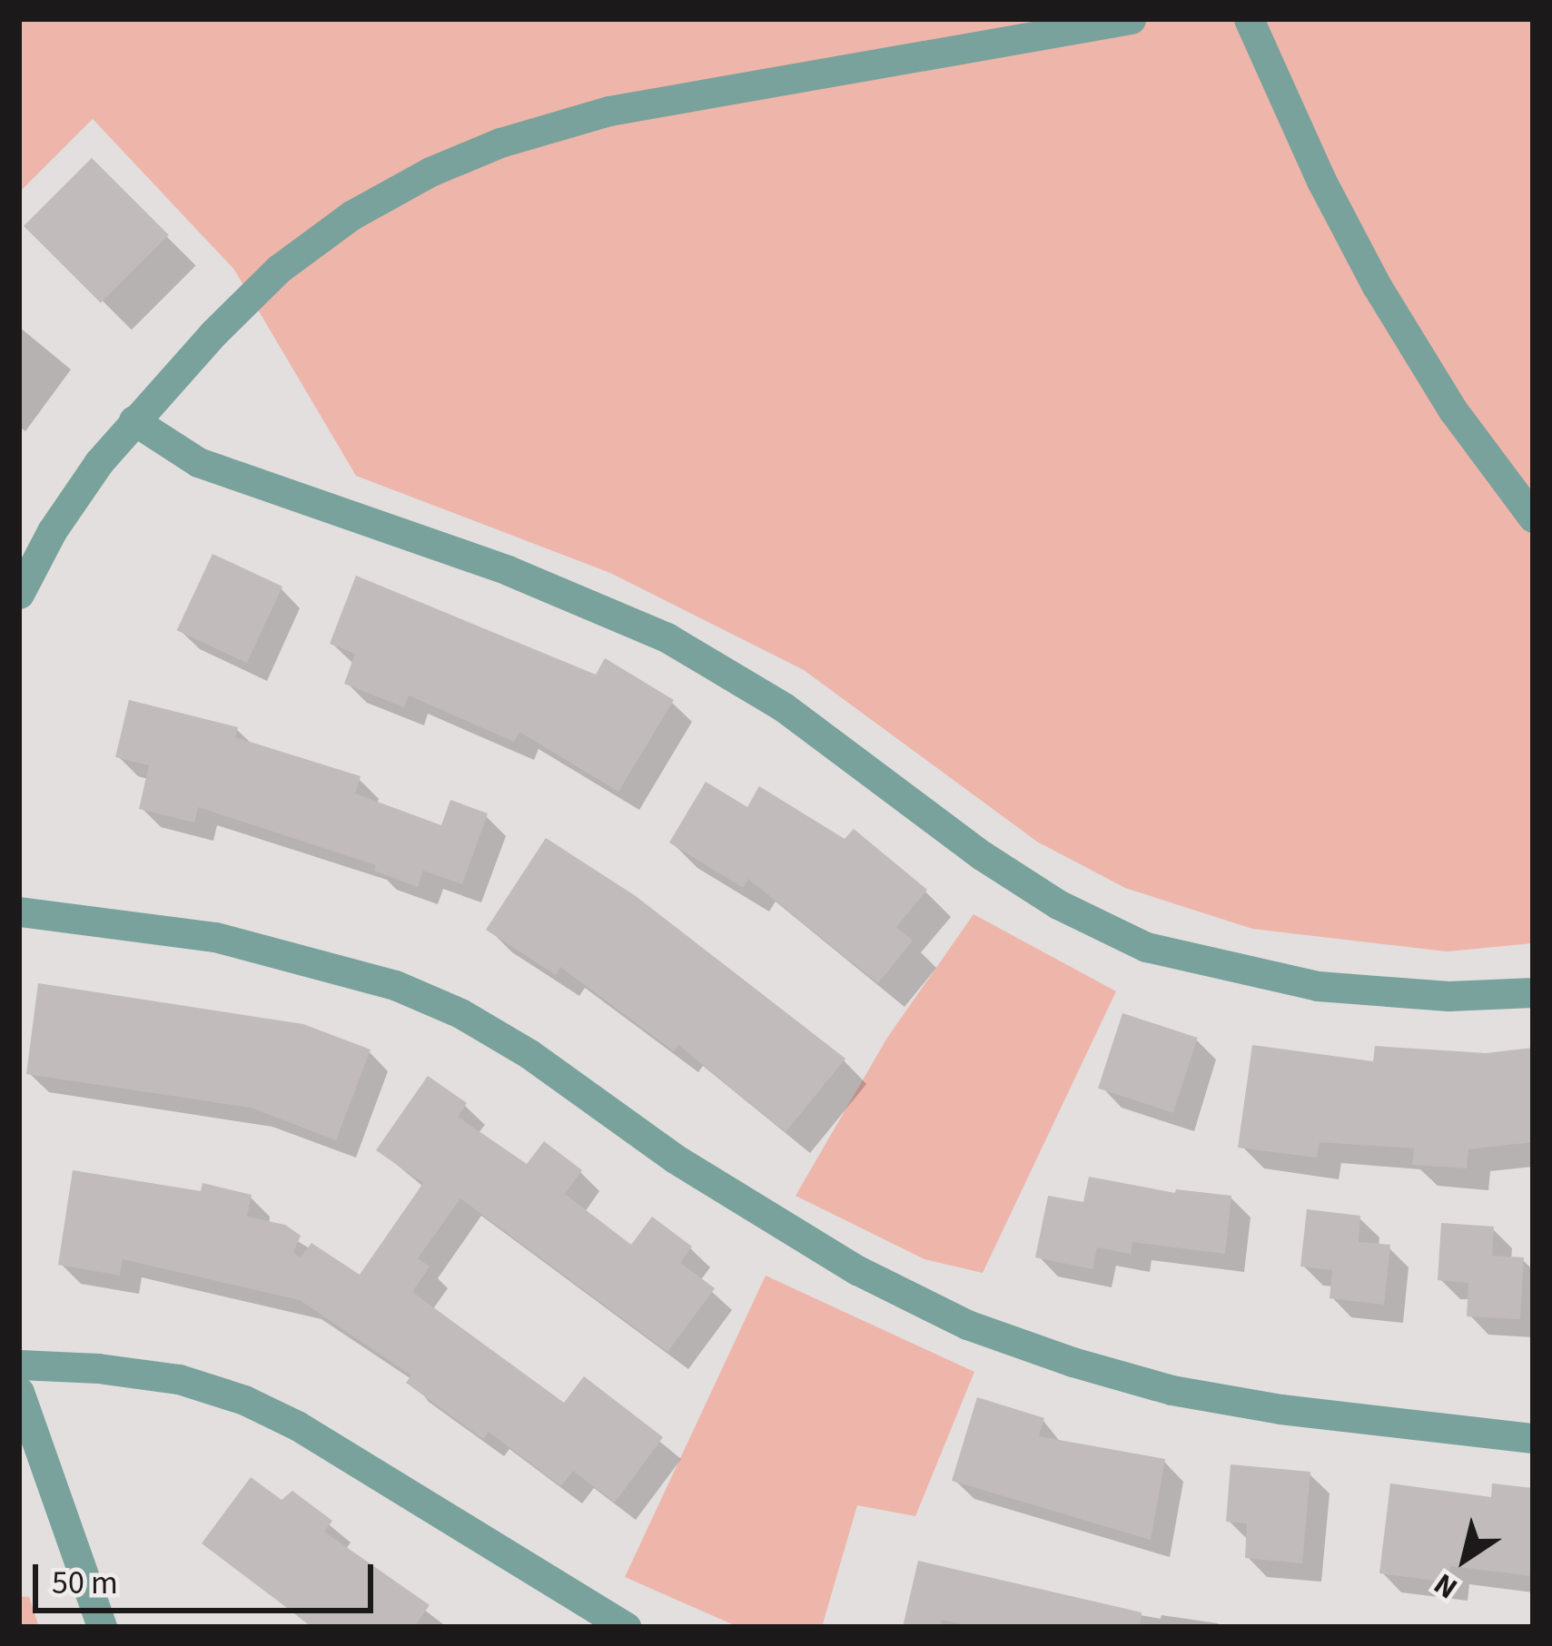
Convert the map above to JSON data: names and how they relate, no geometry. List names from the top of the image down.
{
  "scale_bar": "50 m",
  "north": "bottom left"
}
